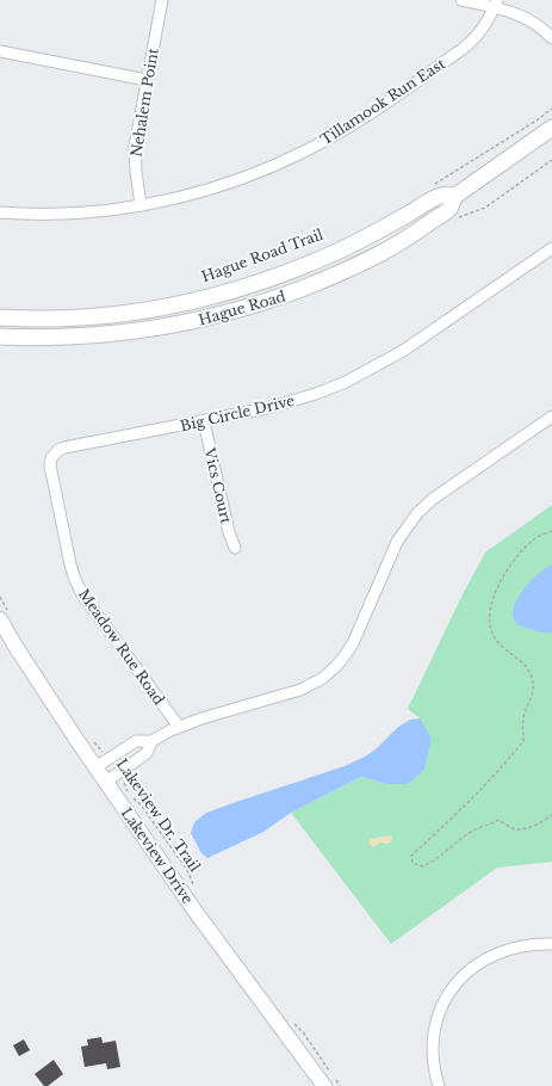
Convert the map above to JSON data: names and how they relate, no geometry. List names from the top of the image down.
{
  "streets": {
    "main road": ["Hague Road"],
    "street": [
      "Tillamook Run East",
      "Nehalem Point",
      "Big Circle Drive",
      "Vics Court",
      "Meadow Rue Road",
      "Lakeview Drive"
    ],
    "path": ["Lakeview Dr. Trail"]
  },
  "crossings": [
    ["Tillamook Run East", "Nehalem Point"],
    ["Big Circle Drive", "Vics Court"],
    ["Big Circle Drive", "Meadow Rue Road"],
    ["Lakeview Dr. Trail", "Lakeview Drive"]
  ]
}
